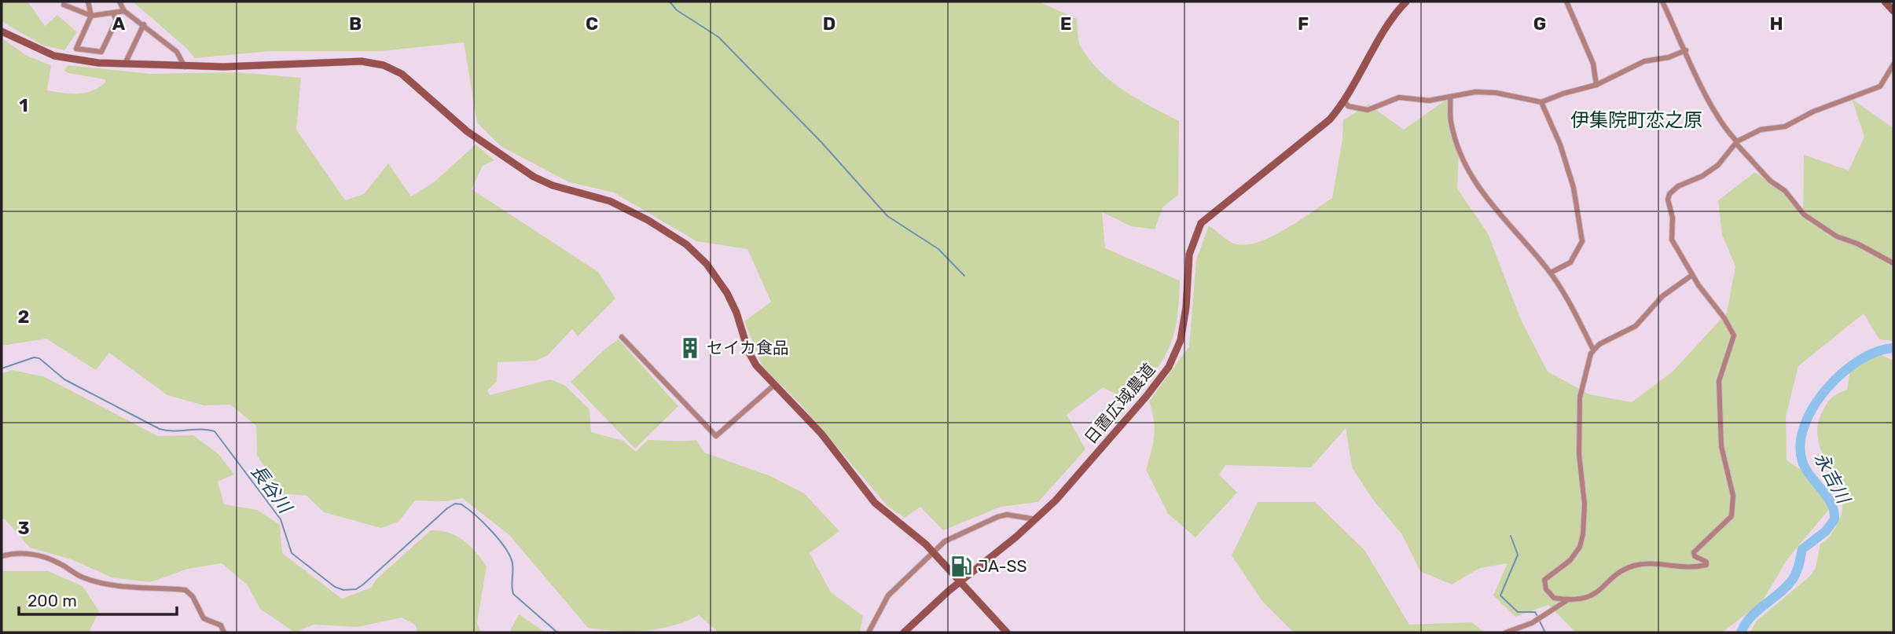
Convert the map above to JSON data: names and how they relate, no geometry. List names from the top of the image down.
{
  "streets": {
    "street": ["日置広域農道"]
  },
  "districts": ["伊集院町恋之原"],
  "water": ["永吉川", "長谷川"],
  "places": {
    "building": ["セイカ食品"],
    "fuel station": ["JA-SS"]
  },
  "scale_bar": "200 m",
  "grid": {
    "columns": [
      "A",
      "B",
      "C",
      "D",
      "E",
      "F",
      "G",
      "H"
    ],
    "rows": ["1", "2", "3"]
  }
}
